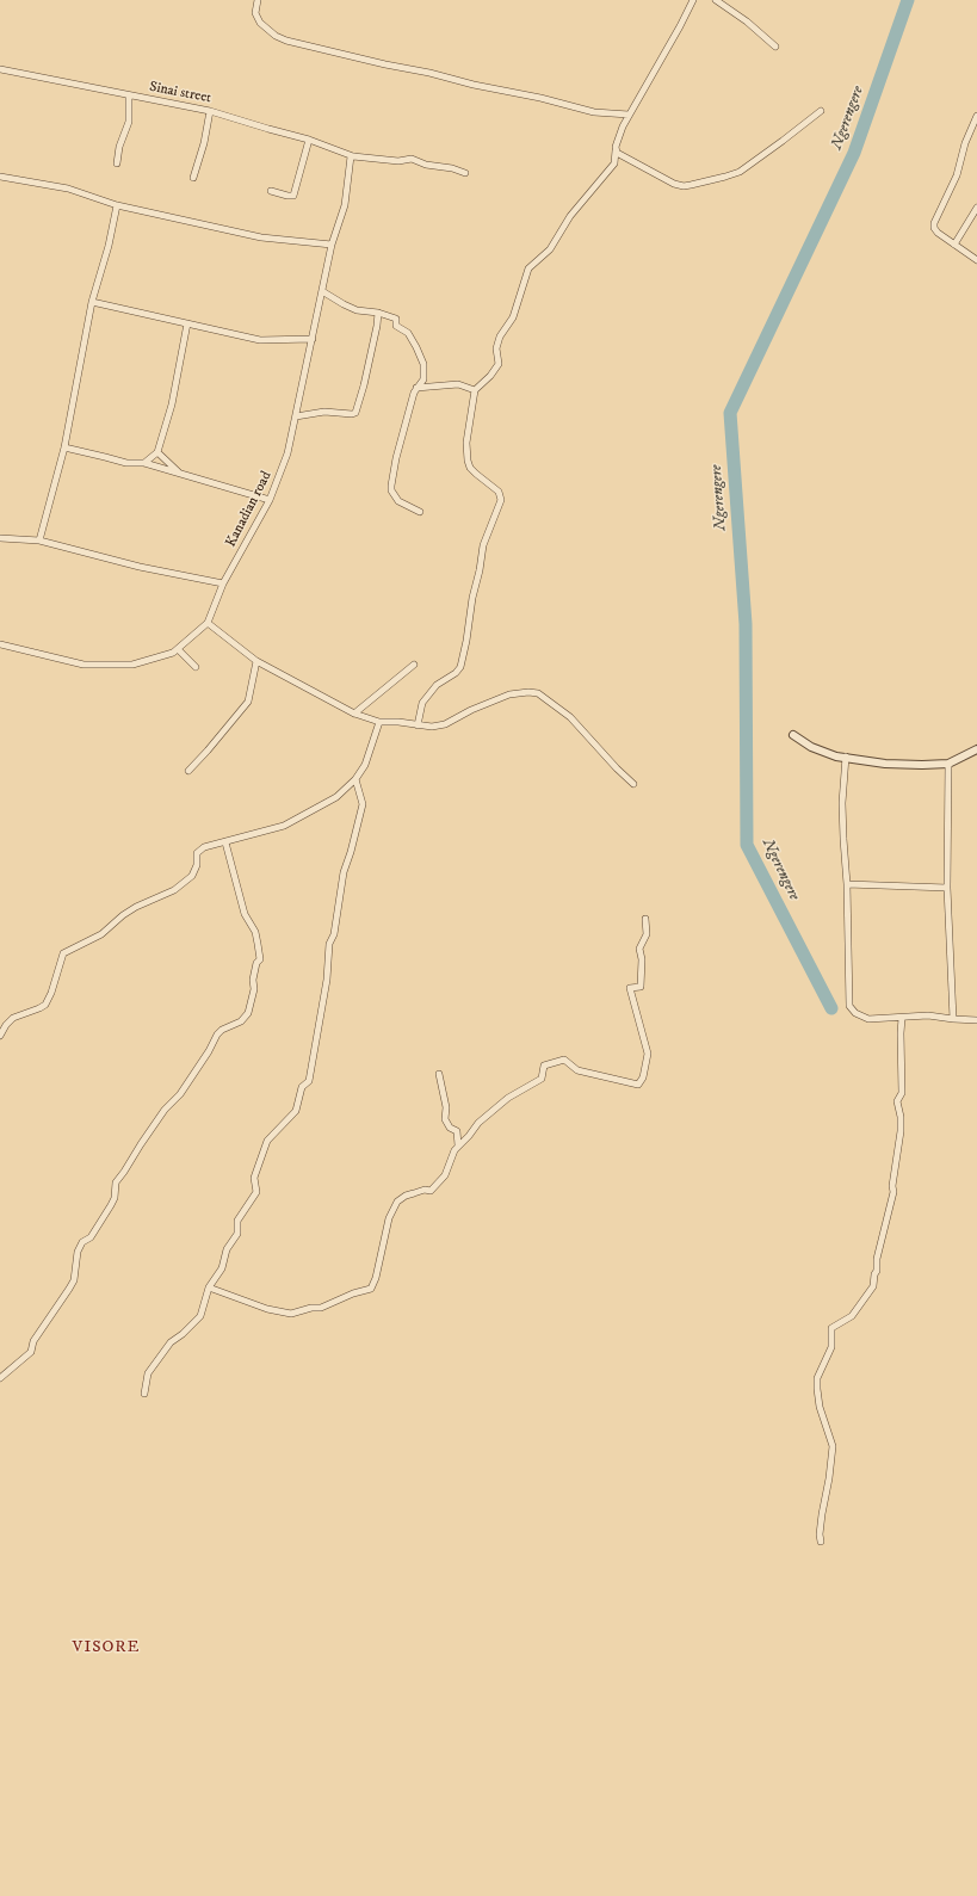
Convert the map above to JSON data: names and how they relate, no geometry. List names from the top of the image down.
{
  "streets": {
    "street": ["Sinai street", "Kanadian road"]
  },
  "crossings": [
    ["Sinai street", "Kanadian road"]
  ],
  "districts": ["VISORE"],
  "water": ["Ngerengere"]
}
